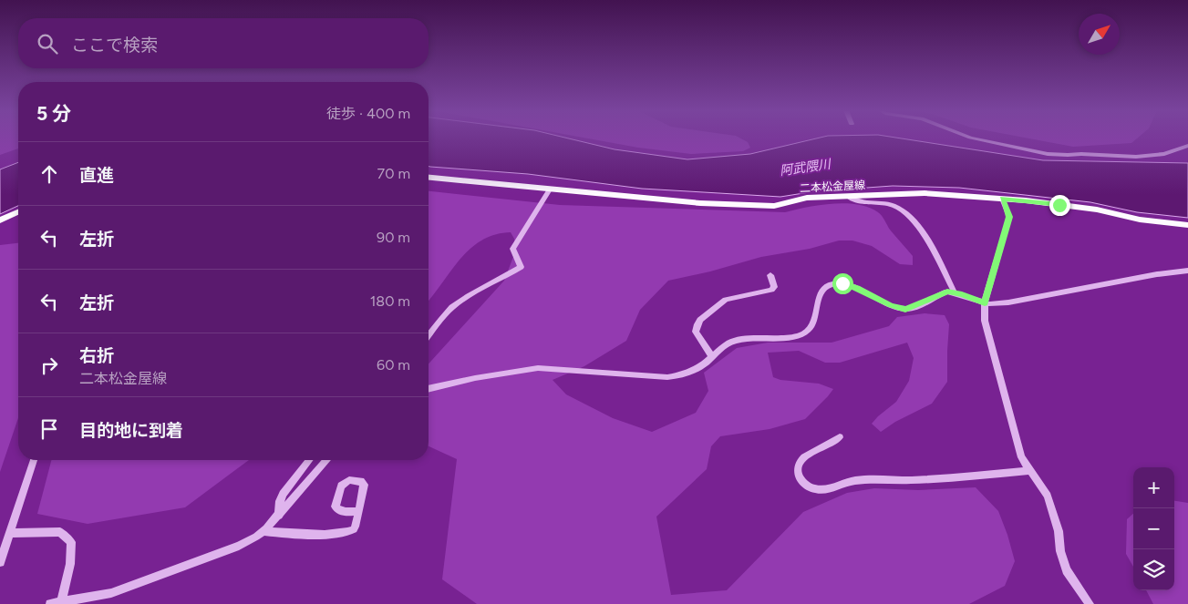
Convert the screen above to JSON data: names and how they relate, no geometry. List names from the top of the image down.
{
  "streets": {
    "main road": ["二本松金屋線"]
  },
  "water": ["阿武隈川"],
  "north": "top right",
  "page": {
    "search": "ここで検索",
    "heading": ["5 分", "徒歩 · 400 m"],
    "list": [
      ["直進", "70 m"],
      ["左折", "90 m"],
      ["左折", "180 m"],
      ["右折", "二本松金屋線", "60 m"],
      "目的地に到着"
    ],
    "map_buttons": ["+", "−"]
  }
}
